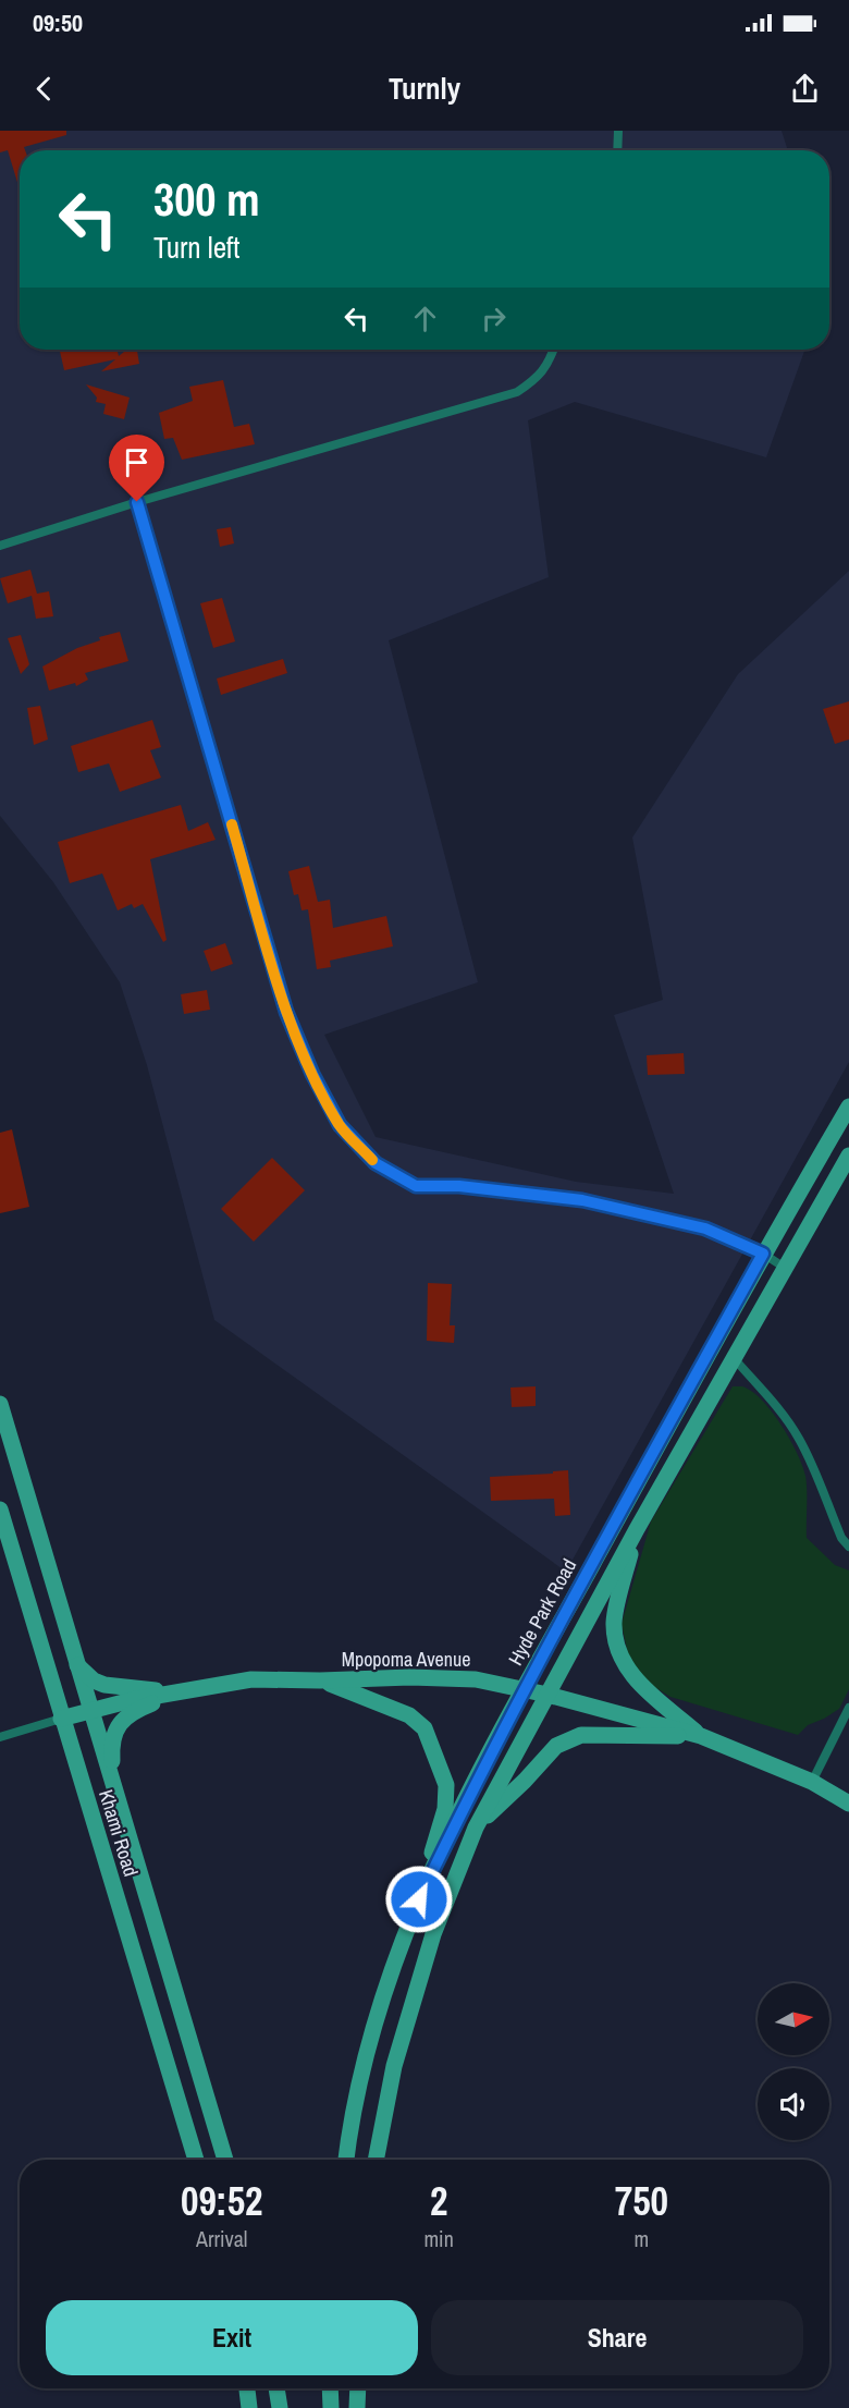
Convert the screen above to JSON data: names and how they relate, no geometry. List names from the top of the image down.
{
  "streets": {
    "street": ["Hyde Park Road", "Mpopoma Avenue", "Khami Road"]
  },
  "crossings": [
    ["Hyde Park Road", "Mpopoma Avenue"],
    ["Mpopoma Avenue", "Khami Road"]
  ],
  "north": "right",
  "page": {
    "status": "09:50",
    "header": "Turnly",
    "turn": ["300 m", "Turn left"],
    "eta": [
      "09:52",
      "Arrival",
      "2",
      "min",
      "750",
      "m"
    ],
    "buttons": ["Exit", "Share"]
  }
}
